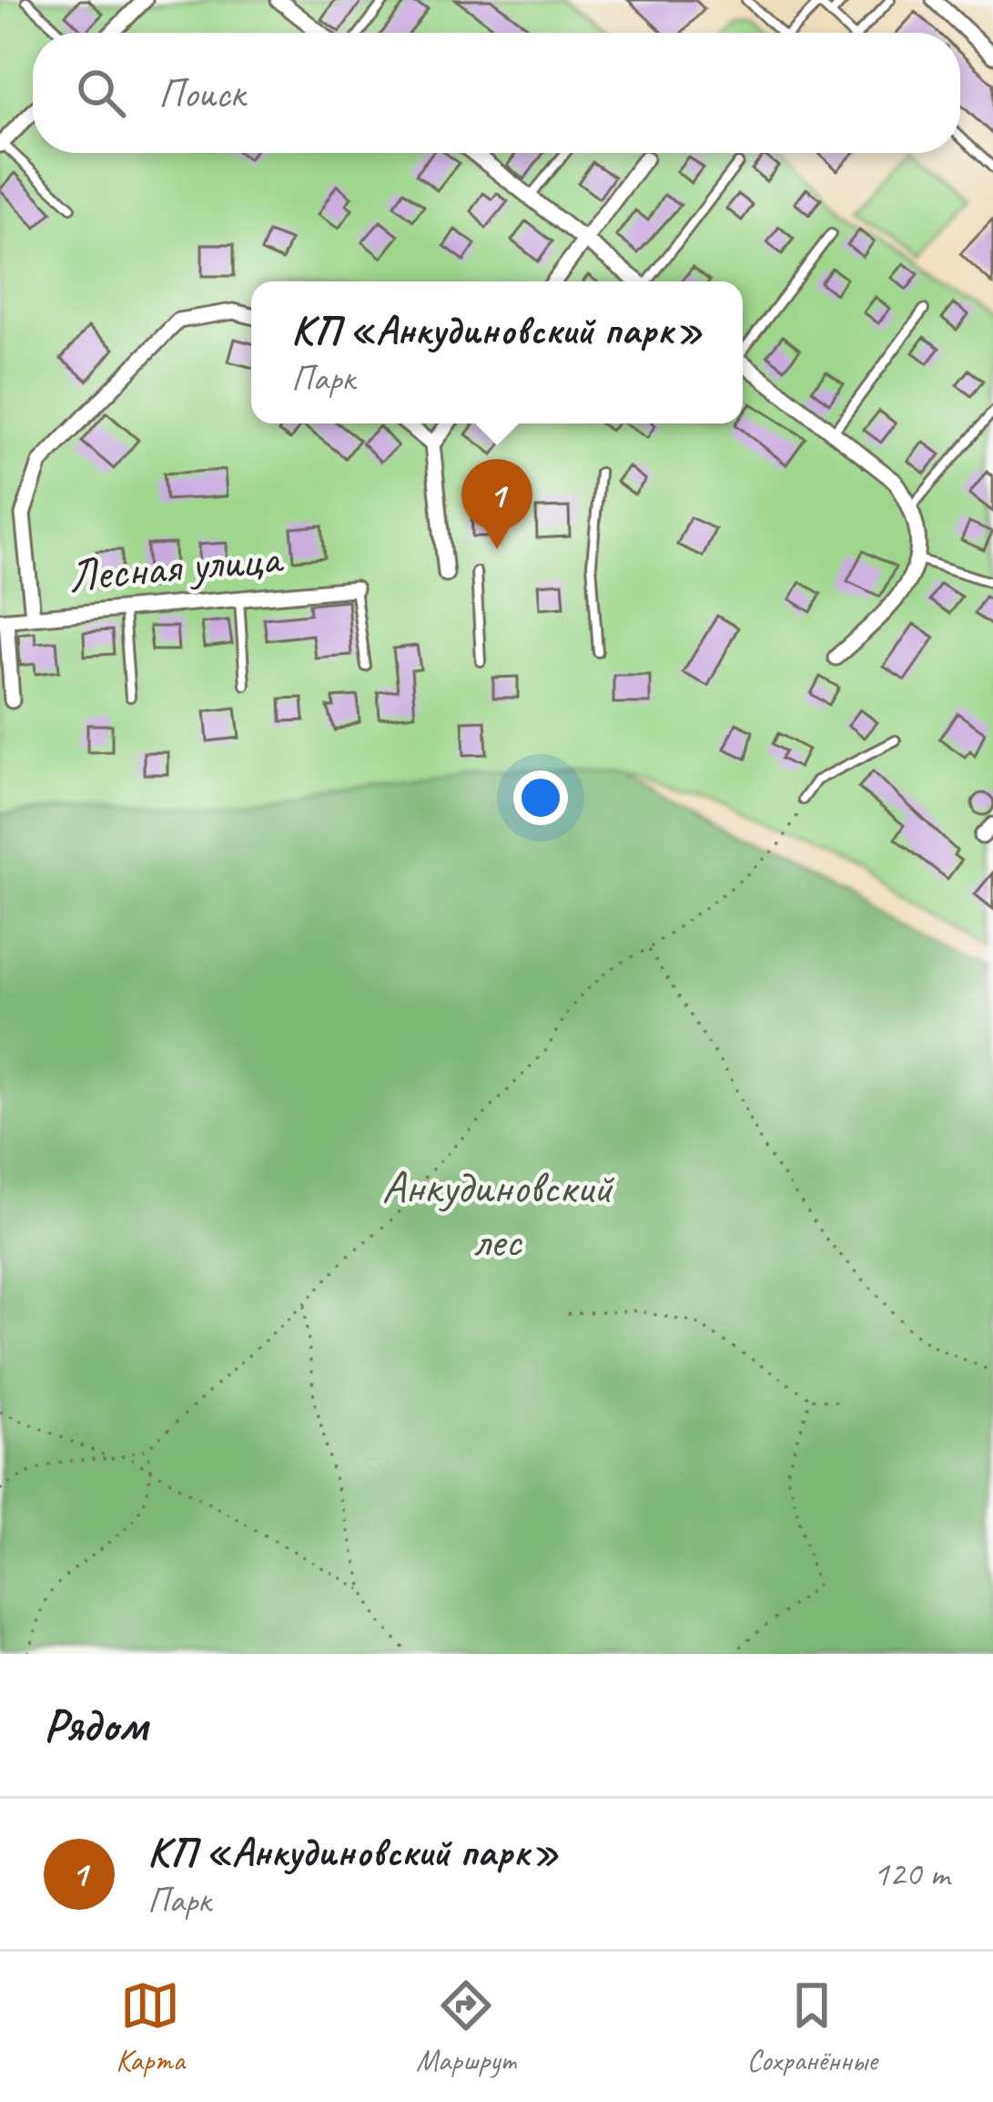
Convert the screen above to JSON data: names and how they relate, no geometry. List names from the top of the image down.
{
  "streets": {
    "street": ["Лесная улица"]
  },
  "parks": ["Анкудиновский лес"],
  "page": {
    "search": "Поиск",
    "popup": ["КП «Анкудиновский парк»", "Парк"],
    "pins": "1",
    "heading": "Рядом",
    "list": [
      {
        "mark": "1",
        "name": "КП «Анкудиновский парк»",
        "note": "Парк",
        "value": "120 m"
      }
    ],
    "nav": ["Карта", "Маршрут", "Сохранённые"]
  }
}
